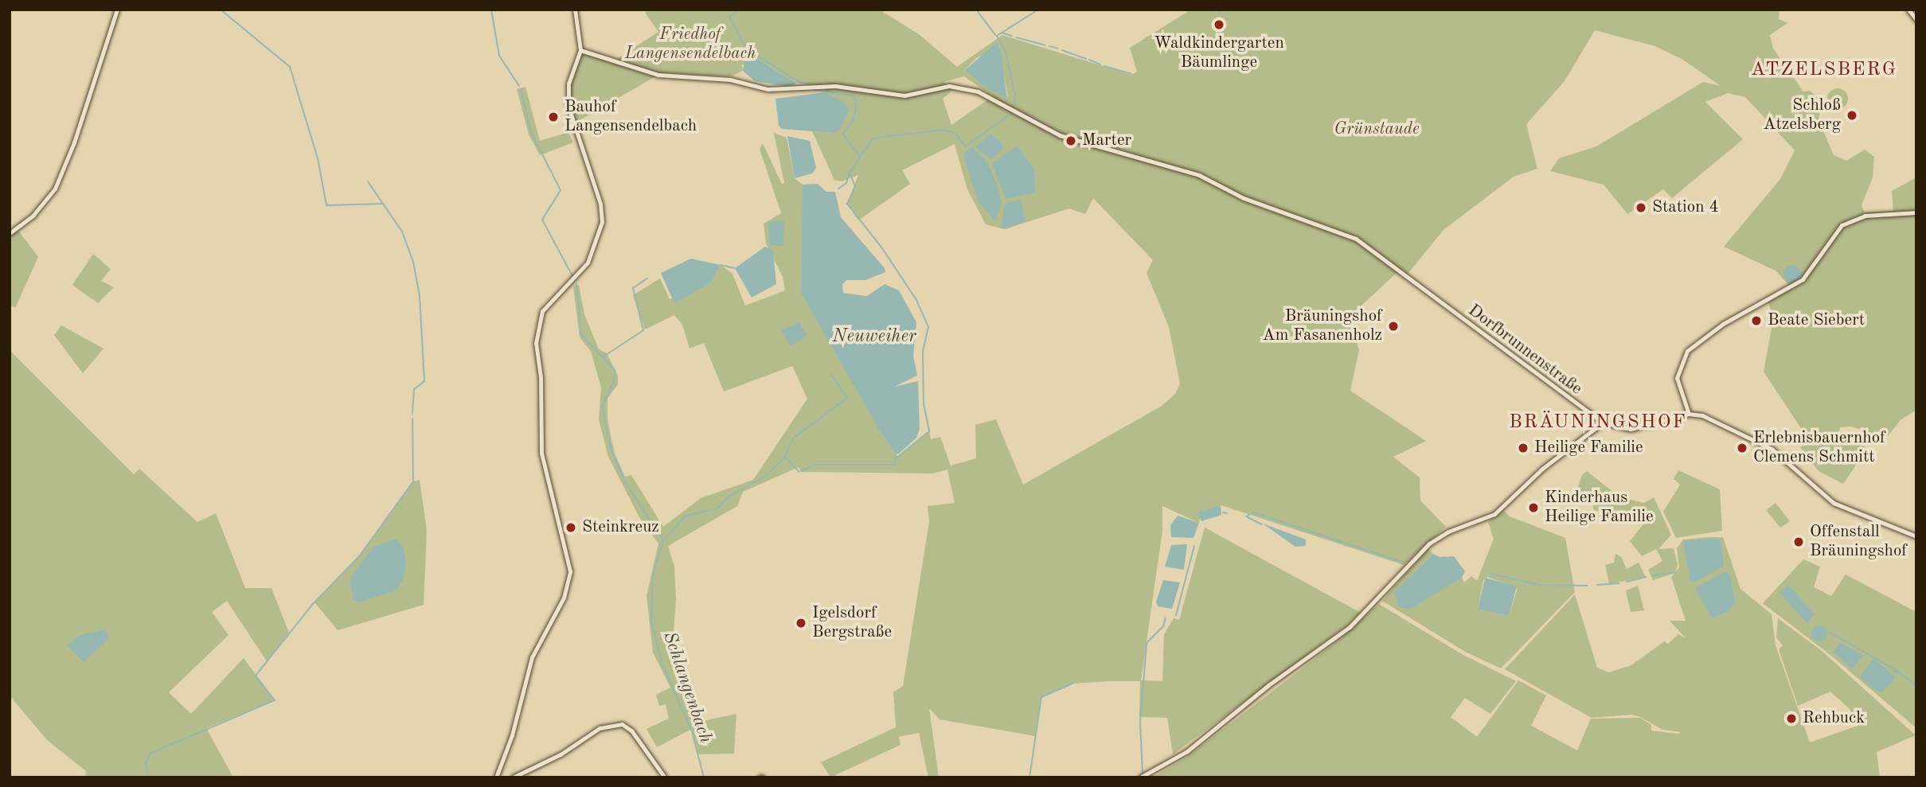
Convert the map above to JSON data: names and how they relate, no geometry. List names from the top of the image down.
{
  "streets": {
    "street": ["Dorfbrunnenstraße"]
  },
  "districts": ["ATZELSBERG", "BRÄUNINGSHOF"],
  "water": ["Neuweiher", "Schlangenbach"],
  "parks": ["Friedhof Langensendelbach", "Grünstaude"],
  "places": [
    "Waldkindergarten Bäumlinge",
    "Schloß Atzelsberg",
    "Bauhof Langensendelbach",
    "Marter",
    "Station 4",
    "Beate Siebert",
    "Bräuningshof Am Fasanenholz",
    "Heilige Familie",
    "Erlebnisbauernhof Clemens Schmitt",
    "Kinderhaus Heilige Familie",
    "Steinkreuz",
    "Offenstall Bräuningshof",
    "Igelsdorf Bergstraße",
    "Rehbuck"
  ]
}
